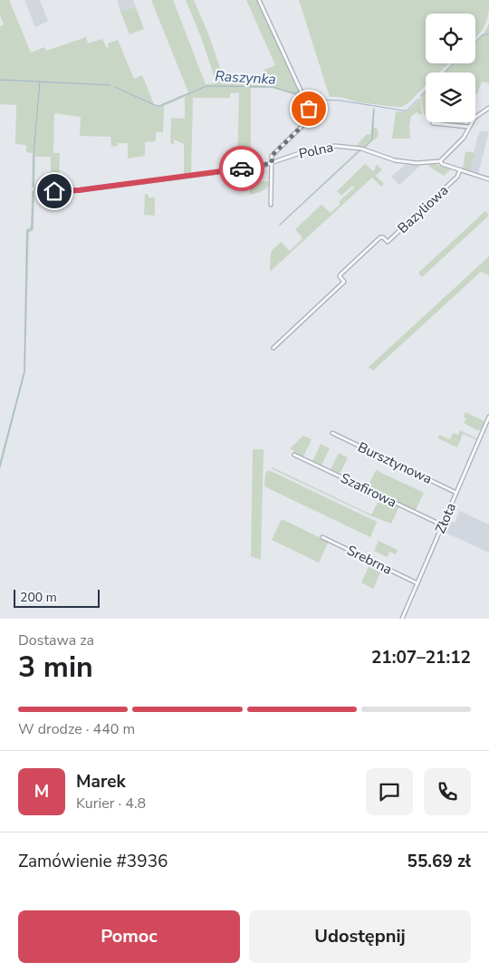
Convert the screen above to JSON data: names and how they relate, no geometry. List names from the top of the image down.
{
  "streets": {
    "street": [
      "Polna",
      "Bazyliowa",
      "Bursztynowa",
      "Szafirowa",
      "Złota",
      "Srebrna"
    ]
  },
  "crossings": [
    ["Bursztynowa", "Złota"],
    ["Szafirowa", "Złota"],
    ["Złota", "Srebrna"]
  ],
  "water": ["Raszynka"],
  "scale_bar": "200 m",
  "page": {
    "scale": "200 m",
    "heading": ["3 min", "Dostawa za", "21:07–21:12"],
    "panel": [
      "Marek",
      "Kurier · 4.8",
      "Zamówienie #3936",
      "55.69 zł"
    ],
    "bar": "W drodze · 440 m",
    "round": "M",
    "buttons": ["Pomoc", "Udostępnij"]
  }
}
